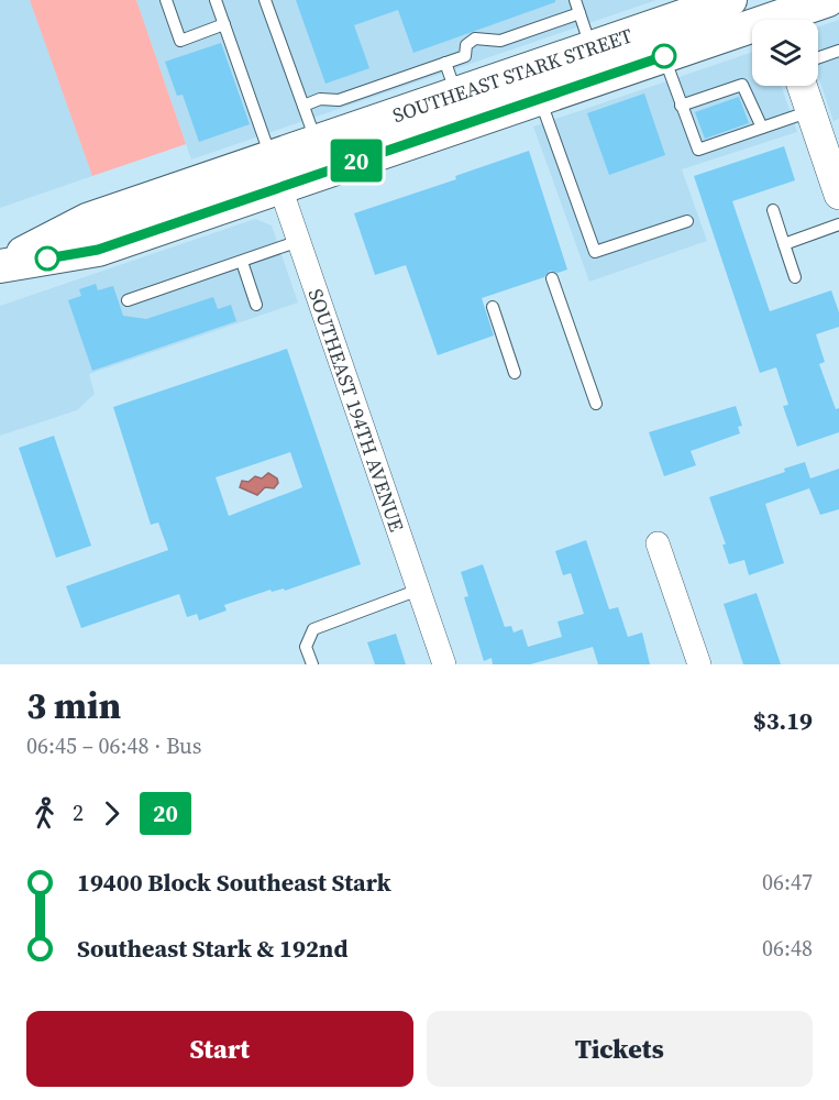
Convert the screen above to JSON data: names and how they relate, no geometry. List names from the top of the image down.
{
  "streets": {
    "main road": ["SOUTHEAST STARK STREET"],
    "street": ["SOUTHEAST 194TH AVENUE"]
  },
  "crossings": [
    ["SOUTHEAST STARK STREET", "SOUTHEAST 194TH AVENUE"]
  ],
  "lines": ["bus line 20"],
  "page": {
    "on_map": "20",
    "heading": ["3 min", "06:45 – 06:48 · Bus", "$3.19"],
    "legs": ["2", "20"],
    "list": [
      {
        "name": "19400 Block Southeast Stark",
        "value": "06:47"
      },
      {
        "name": "Southeast Stark & 192nd",
        "value": "06:48"
      }
    ],
    "buttons": ["Start", "Tickets"]
  }
}
